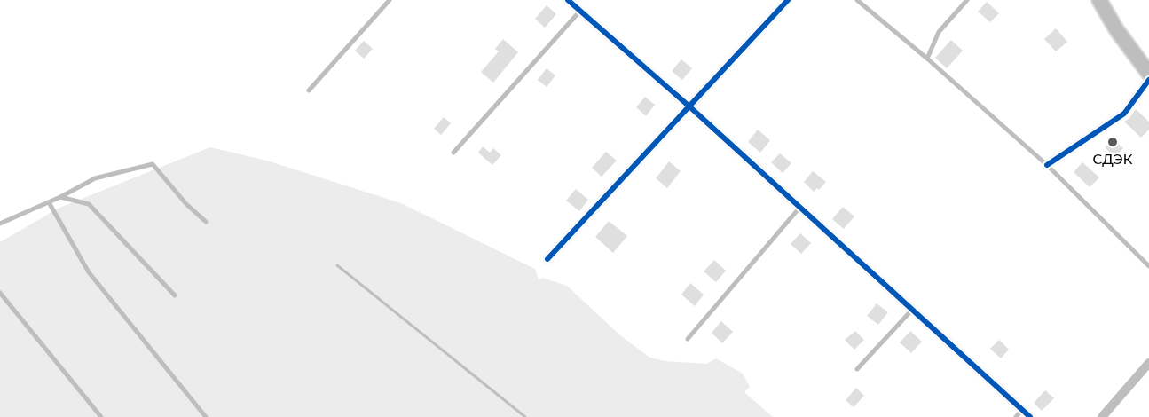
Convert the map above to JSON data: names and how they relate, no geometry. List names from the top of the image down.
{
  "places": ["СДЭК"]
}
